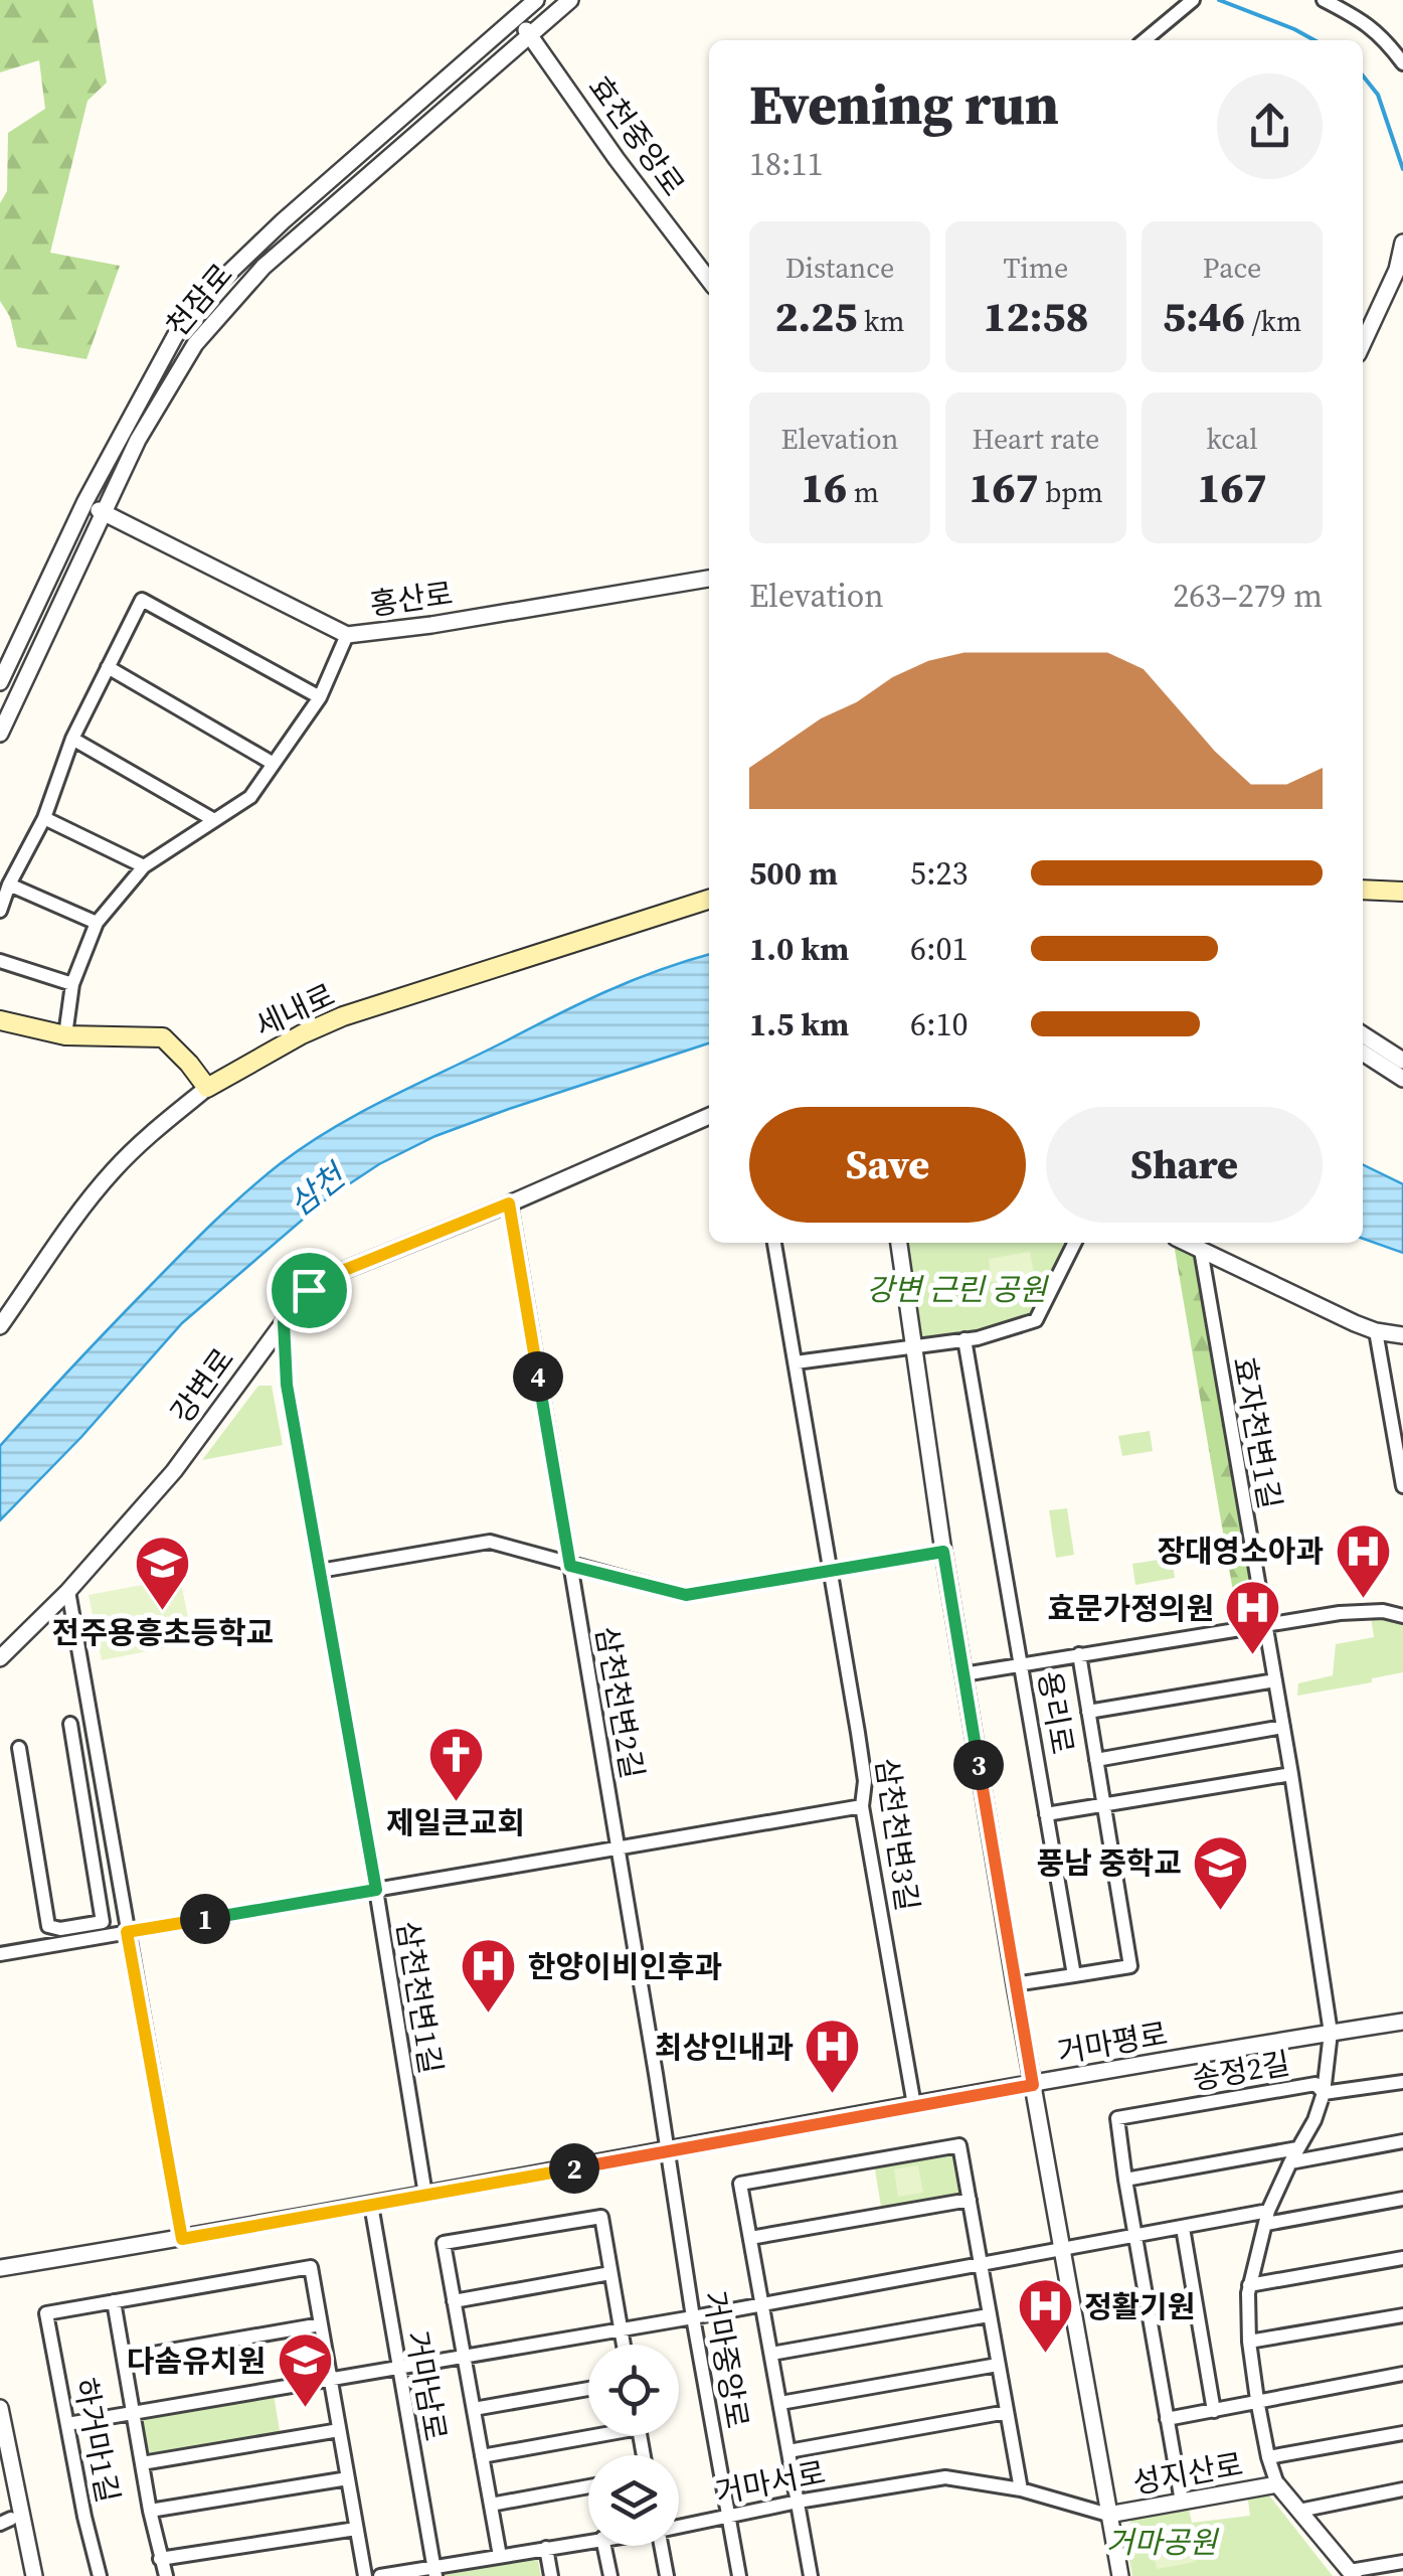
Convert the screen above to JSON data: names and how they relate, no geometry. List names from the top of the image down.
{
  "streets": {
    "main road": ["세내로"],
    "street": [
      "효천중앙로",
      "천잠로",
      "홍산로",
      "강변로",
      "효자천변1길",
      "삼천천변2길",
      "용리로",
      "삼천천변3길",
      "삼천천변1길",
      "거마평로",
      "송정2길",
      "거마중앙로",
      "거마남로",
      "하거마1길",
      "성지산로",
      "거마서로"
    ]
  },
  "crossings": [
    ["효천중앙로", "천잠로"],
    ["천잠로", "홍산로"],
    ["강변로", "삼천천변2길"],
    ["강변로", "삼천천변1길"],
    ["효자천변1길", "거마평로"],
    ["효자천변1길", "송정2길"],
    ["삼천천변2길", "삼천천변3길"],
    ["삼천천변2길", "거마평로"],
    ["삼천천변2길", "거마중앙로"],
    ["삼천천변3길", "거마평로"],
    ["삼천천변1길", "거마평로"],
    ["거마평로", "송정2길"],
    ["거마평로", "거마중앙로"],
    ["거마평로", "거마남로"],
    ["송정2길", "성지산로"],
    ["거마중앙로", "거마서로"],
    ["거마남로", "거마서로"],
    ["성지산로", "거마서로"]
  ],
  "water": ["삼천"],
  "parks": ["강변 근린 공원", "거마공원"],
  "places": {
    "hospital": [
      "장대영소아과",
      "효문가정의원",
      "한양이비인후과",
      "최상인내과",
      "정활기원"
    ],
    "school or university": ["전주용흥초등학교", "풍남 중학교", "다솜유치원"],
    "church": ["제일큰교회"]
  },
  "page": {
    "heading": ["Evening run", "18:11"],
    "stats": [
      ["Distance", "2.25 km"],
      ["Time", "12:58"],
      ["Pace", "5:46 /km"],
      ["Elevation", "16 m"],
      ["Heart rate", "167 bpm"],
      ["kcal", "167"]
    ],
    "chart": ["Elevation", "263–279 m"],
    "list": [
      {
        "name": "500 m",
        "note": "5:23"
      },
      {
        "name": "1.0 km",
        "note": "6:01"
      },
      {
        "name": "1.5 km",
        "note": "6:10"
      }
    ],
    "buttons": ["Save", "Share"],
    "pins": [
      "4",
      "3",
      "1",
      "2"
    ]
  }
}
